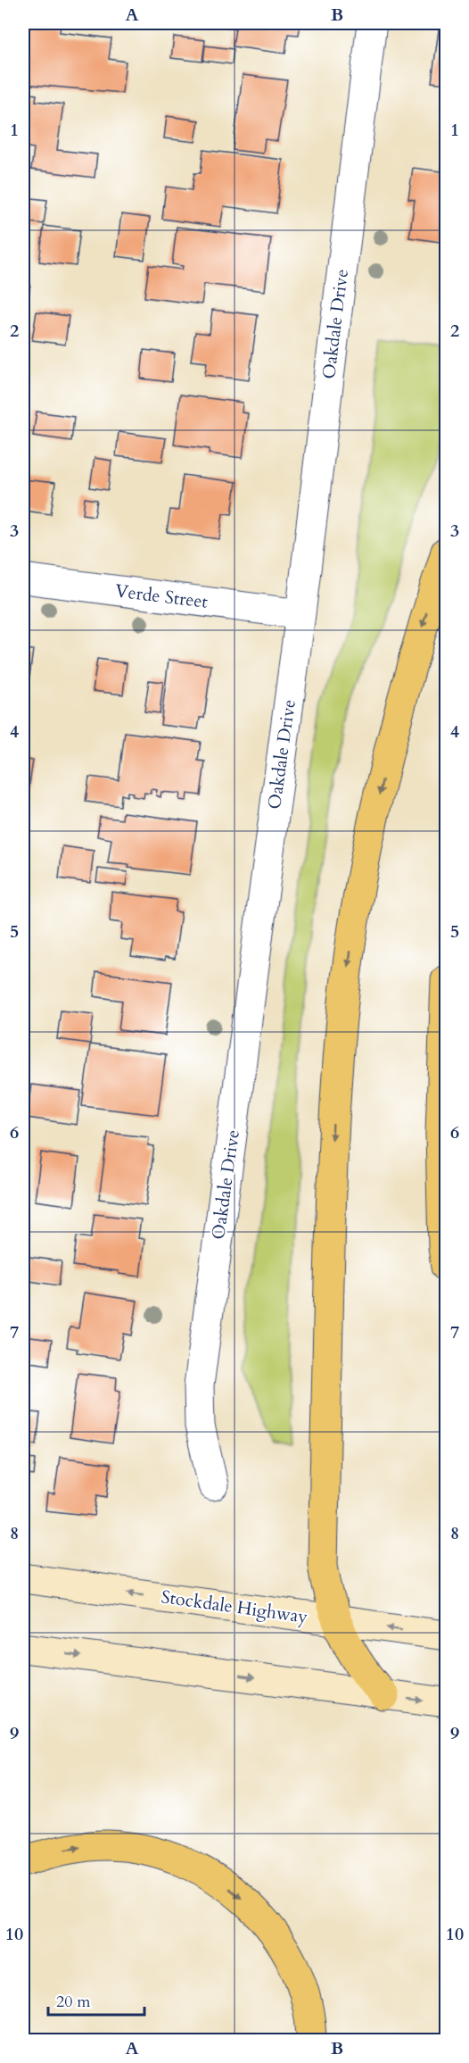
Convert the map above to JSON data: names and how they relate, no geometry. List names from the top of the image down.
{
  "streets": {
    "main road": ["Stockdale Highway"],
    "street": ["Oakdale Drive", "Verde Street"]
  },
  "crossings": [
    ["Oakdale Drive", "Verde Street"]
  ],
  "scale_bar": "20 m",
  "grid": {
    "columns": ["A", "B"],
    "rows": [
      "1",
      "2",
      "3",
      "4",
      "5",
      "6",
      "7",
      "8",
      "9",
      "10"
    ]
  }
}
